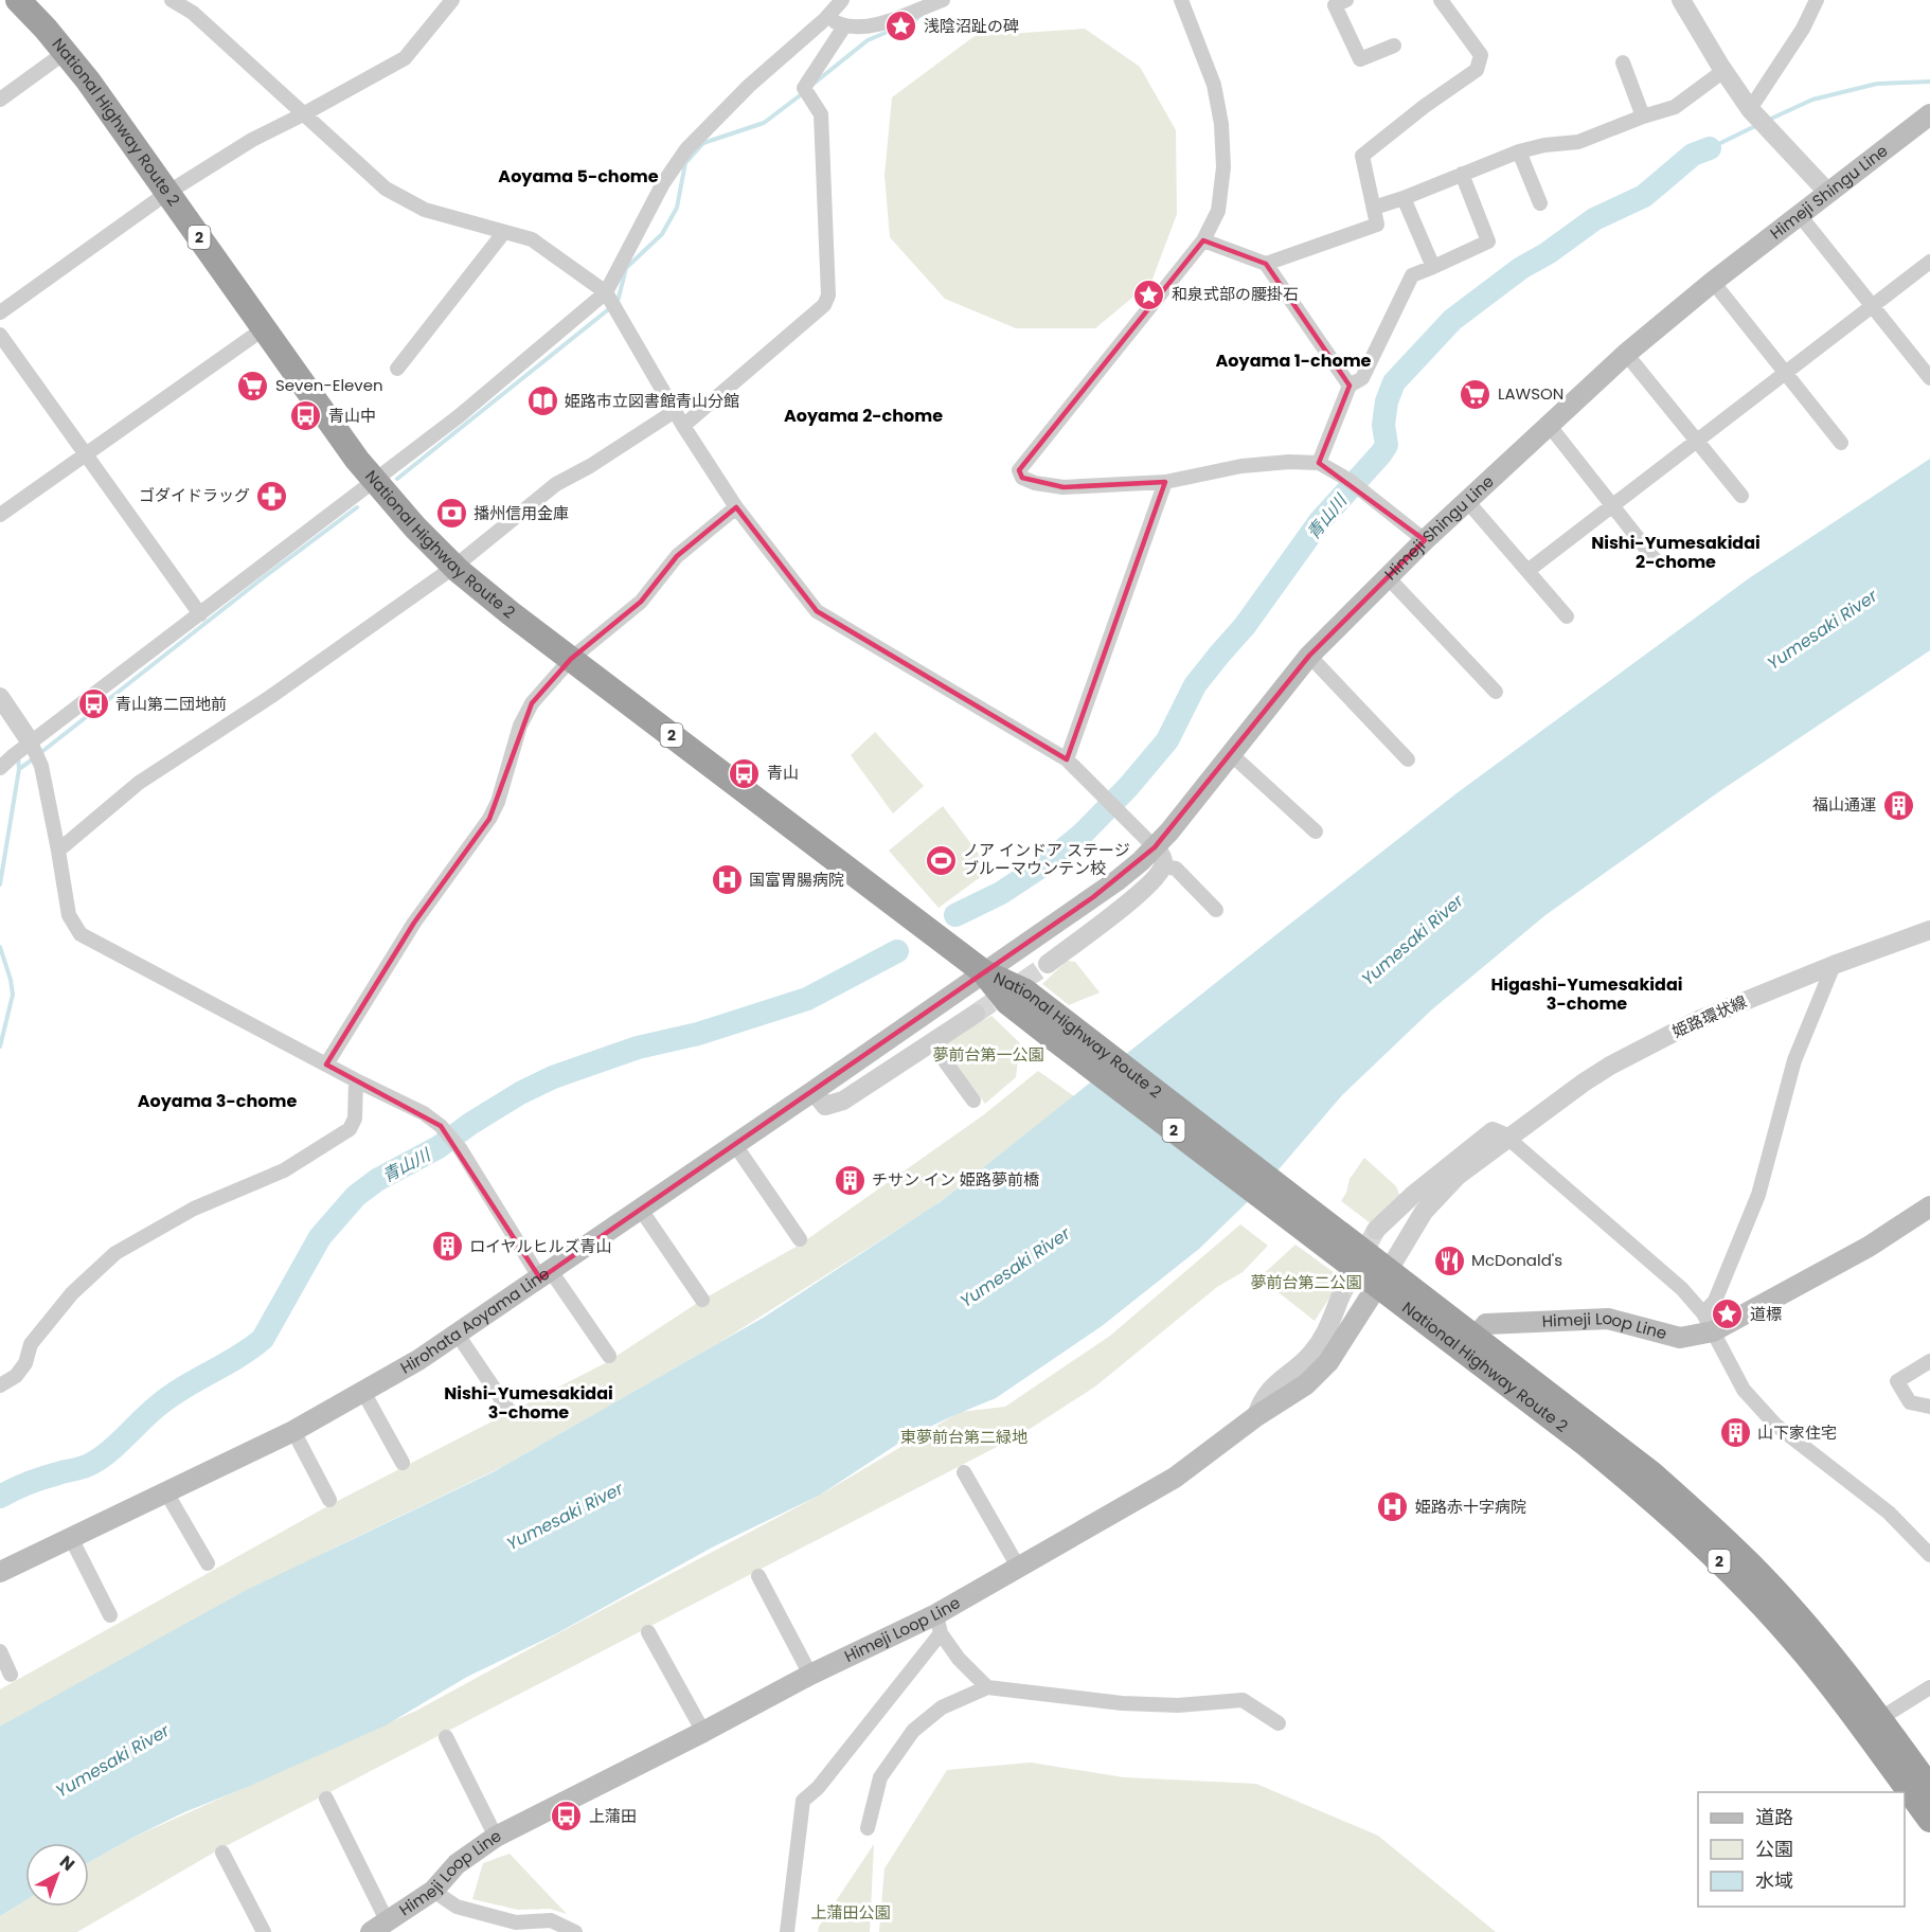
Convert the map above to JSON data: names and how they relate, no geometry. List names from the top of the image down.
{
  "streets": {
    "highway": ["National Highway Route 2", "2"],
    "main road": ["Himeji Shingu Line", "Hirohata Aoyama Line", "Himeji Loop Line"],
    "street": ["姫路環状線"]
  },
  "crossings": [
    ["National Highway Route 2", "Himeji Shingu Line"],
    ["National Highway Route 2", "姫路環状線"],
    ["National Highway Route 2", "Hirohata Aoyama Line"],
    ["National Highway Route 2", "Himeji Loop Line"],
    ["Himeji Shingu Line", "Hirohata Aoyama Line"],
    ["姫路環状線", "Himeji Loop Line"]
  ],
  "districts": [
    "Aoyama 5-chome",
    "Aoyama 1-chome",
    "Aoyama 2-chome",
    "Nishi-Yumesakidai 2-chome",
    "Higashi-Yumesakidai 3-chome",
    "Aoyama 3-chome",
    "Nishi-Yumesakidai 3-chome"
  ],
  "water": ["青山川", "Yumesaki River"],
  "parks": [
    "夢前台第一公園",
    "夢前台第二公園",
    "東夢前台第二緑地",
    "上蒲田公園"
  ],
  "places": {
    "place": ["浅陰沼趾の碑", "和泉式部の腰掛石", "道標"],
    "supermarket": ["Seven-Eleven", "LAWSON"],
    "library": ["姫路市立図書館青山分館"],
    "bus stop": [
      "青山中",
      "青山第二団地前",
      "青山",
      "上蒲田"
    ],
    "pharmacy": ["ゴダイドラッグ"],
    "bank": ["播州信用金庫"],
    "building": [
      "福山通運",
      "チサン イン 姫路夢前橋",
      "ロイヤルヒルズ青山",
      "山下家住宅"
    ],
    "sports": ["ノア インドア ステージ ブルーマウンテン校"],
    "hospital": ["国富胃腸病院", "姫路赤十字病院"],
    "restaurant": ["McDonald's"]
  },
  "legend": ["道路", "公園", "水域"],
  "north": "top right"
}
